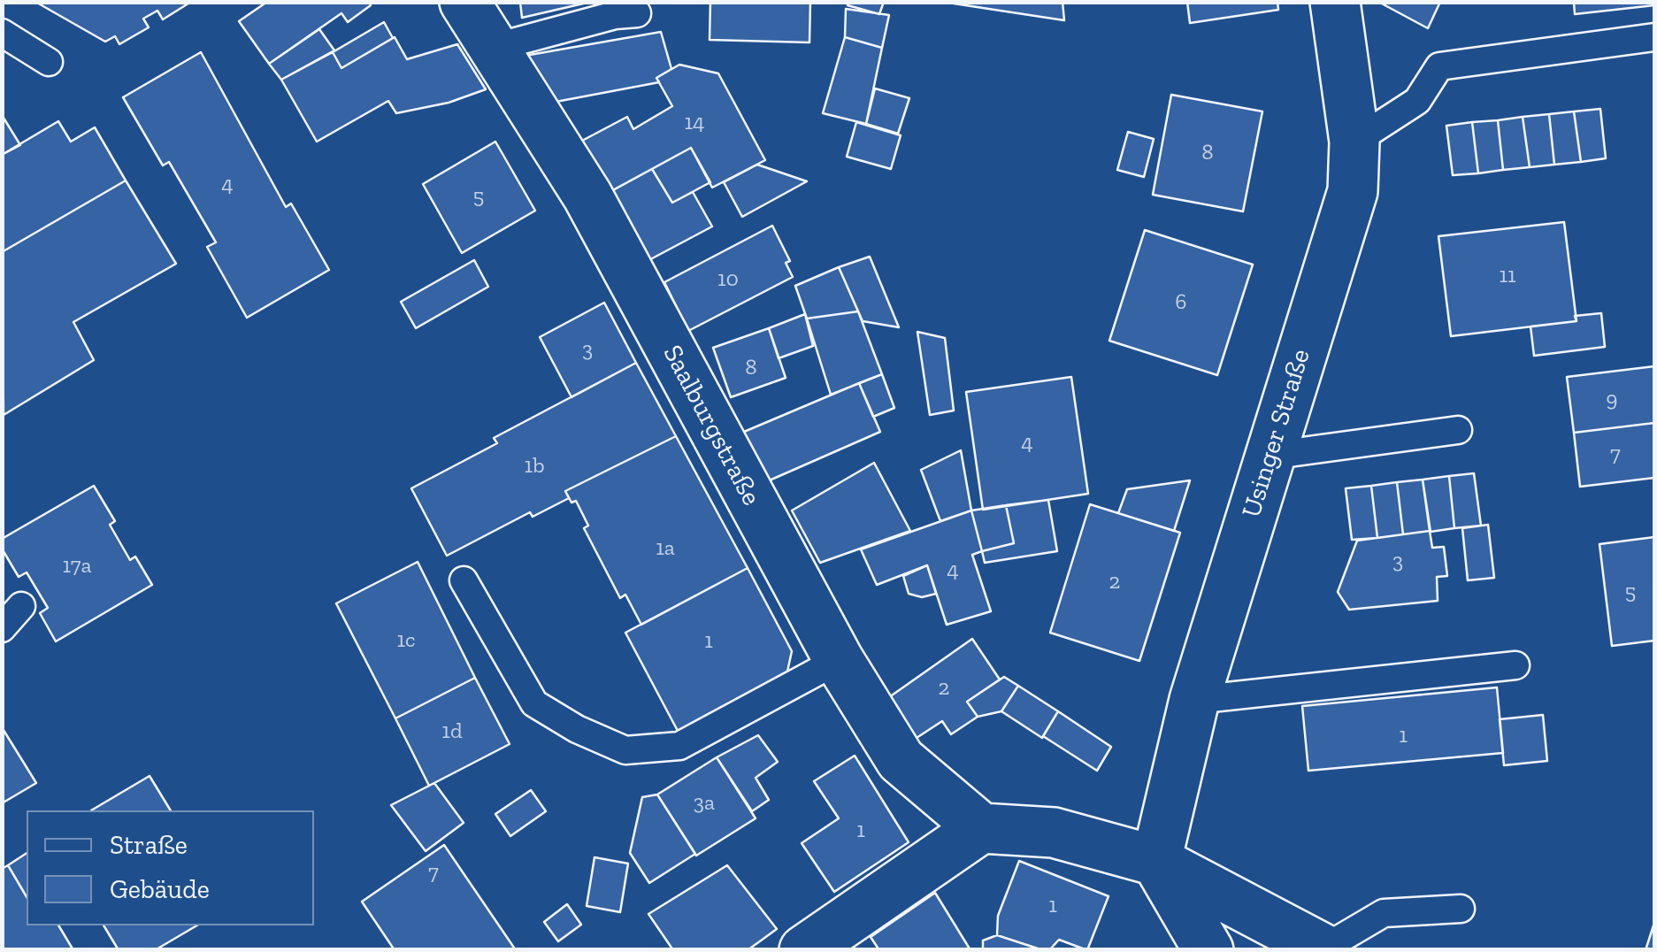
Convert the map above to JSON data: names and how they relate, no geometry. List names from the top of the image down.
{
  "streets": {
    "street": ["Saalburgstraße", "Usinger Straße"]
  },
  "house_numbers": [
    "14",
    "8",
    "4",
    "5",
    "11",
    "10",
    "6",
    "3",
    "8",
    "9",
    "4",
    "7",
    "1b",
    "1a",
    "3",
    "17a",
    "4",
    "2",
    "5",
    "1c",
    "1",
    "2",
    "1d",
    "1",
    "3a",
    "1",
    "7",
    "1"
  ],
  "legend": ["Straße", "Gebäude"]
}
